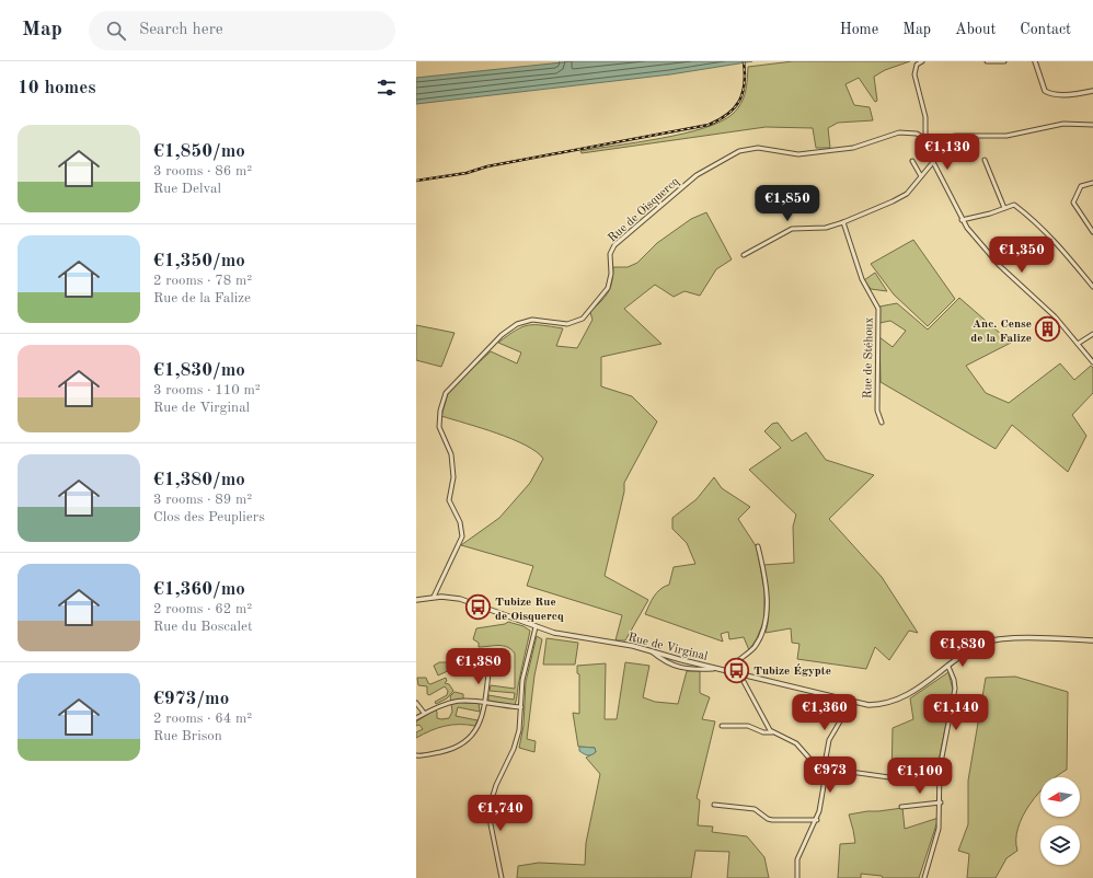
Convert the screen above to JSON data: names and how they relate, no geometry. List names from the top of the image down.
{
  "streets": {
    "street": ["Rue de Oisquercq", "Rue de Stéhoux", "Rue de Virginal"]
  },
  "crossings": [
    ["Rue de Oisquercq", "Rue de Virginal"]
  ],
  "places": {
    "building": ["Anc. Cense de la Falize"],
    "bus stop": ["Tubize Rue de Oisquercq", "Tubize Égypte"]
  },
  "north": "left",
  "page": {
    "header": "Map",
    "search": "Search here",
    "nav": [
      "Home",
      "Map",
      "About",
      "Contact"
    ],
    "heading": "10 homes",
    "list": [
      {
        "name": "€1,850/mo",
        "note": "3 rooms · 86 m² · Rue Delval"
      },
      {
        "name": "€1,350/mo",
        "note": "2 rooms · 78 m² · Rue de la Falize"
      },
      {
        "name": "€1,830/mo",
        "note": "3 rooms · 110 m² · Rue de Virginal"
      },
      {
        "name": "€1,380/mo",
        "note": "3 rooms · 89 m² · Clos des Peupliers"
      },
      {
        "name": "€1,360/mo",
        "note": "2 rooms · 62 m² · Rue du Boscalet"
      },
      {
        "name": "€973/mo",
        "note": "2 rooms · 64 m² · Rue Brison"
      }
    ],
    "price": [
      "€1,130",
      "€1,850",
      "€1,350",
      "€1,830",
      "€1,380",
      "€1,360",
      "€1,140",
      "€973",
      "€1,100",
      "€1,740"
    ]
  }
}
